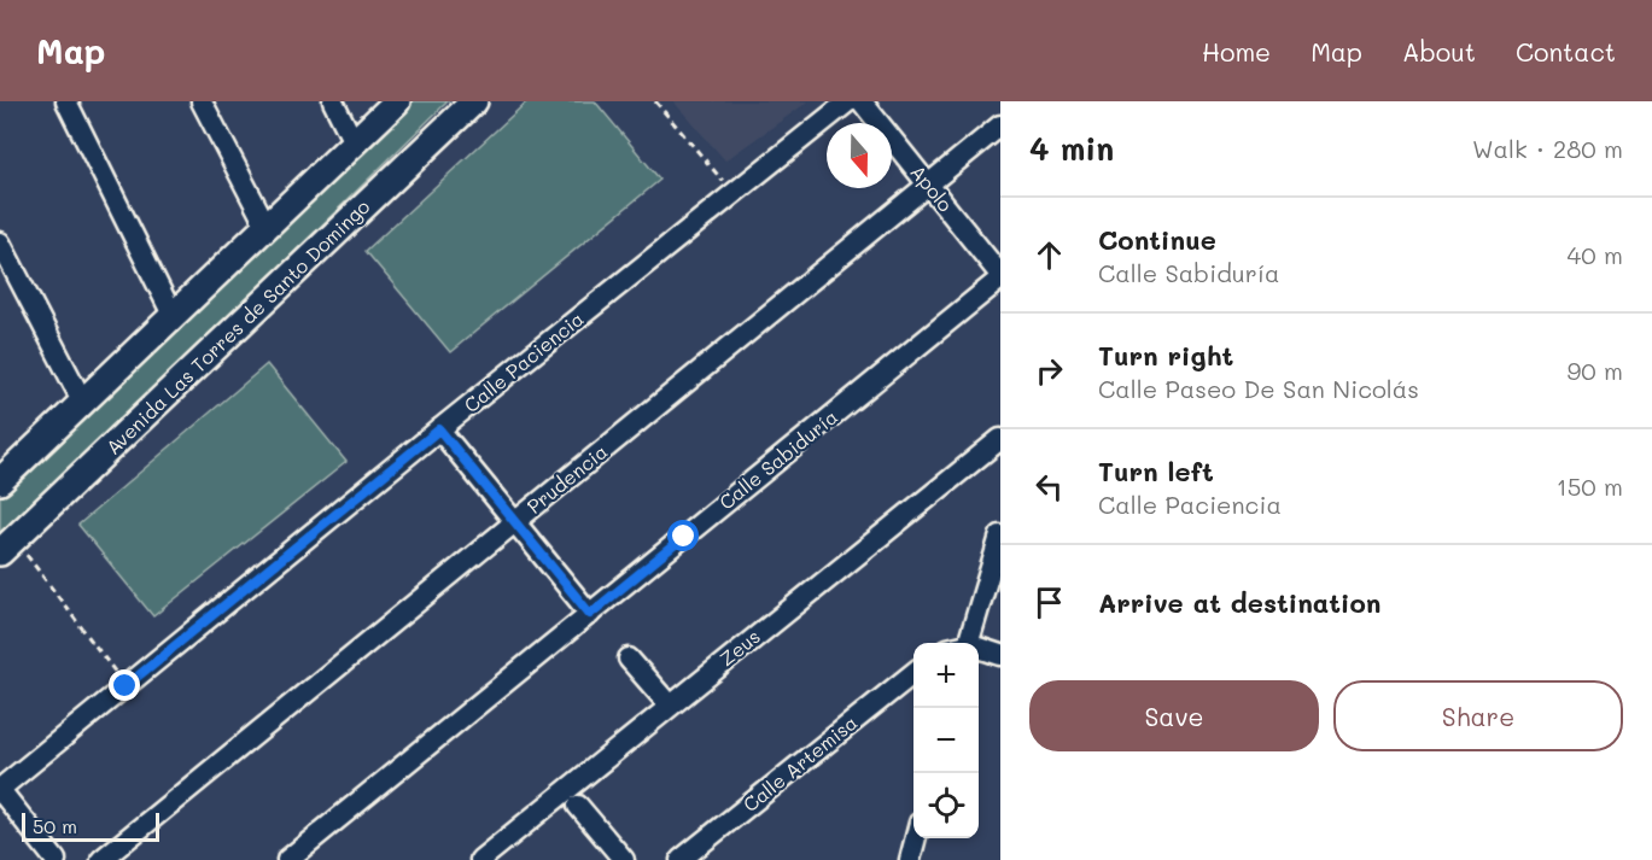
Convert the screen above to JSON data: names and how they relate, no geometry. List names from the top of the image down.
{
  "streets": {
    "street": [
      "Apolo",
      "Avenida Las Torres de Santo Domingo",
      "Calle Paciencia",
      "Calle Sabiduría",
      "Prudencia",
      "Zeus",
      "Calle Artemisa"
    ]
  },
  "crossings": [
    ["Apolo", "Calle Sabiduría"],
    ["Apolo", "Prudencia"]
  ],
  "scale_bar": "50 m",
  "north": "bottom",
  "page": {
    "header": "Map",
    "nav": [
      "Home",
      "Map",
      "About",
      "Contact"
    ],
    "heading": ["4 min", "Walk · 280 m"],
    "list": [
      ["Continue", "Calle Sabiduría", "40 m"],
      ["Turn right", "Calle Paseo De San Nicolás", "90 m"],
      ["Turn left", "Calle Paciencia", "150 m"],
      "Arrive at destination"
    ],
    "map_buttons": ["+", "−"],
    "buttons": ["Save", "Share"],
    "scale": "50 m"
  }
}
